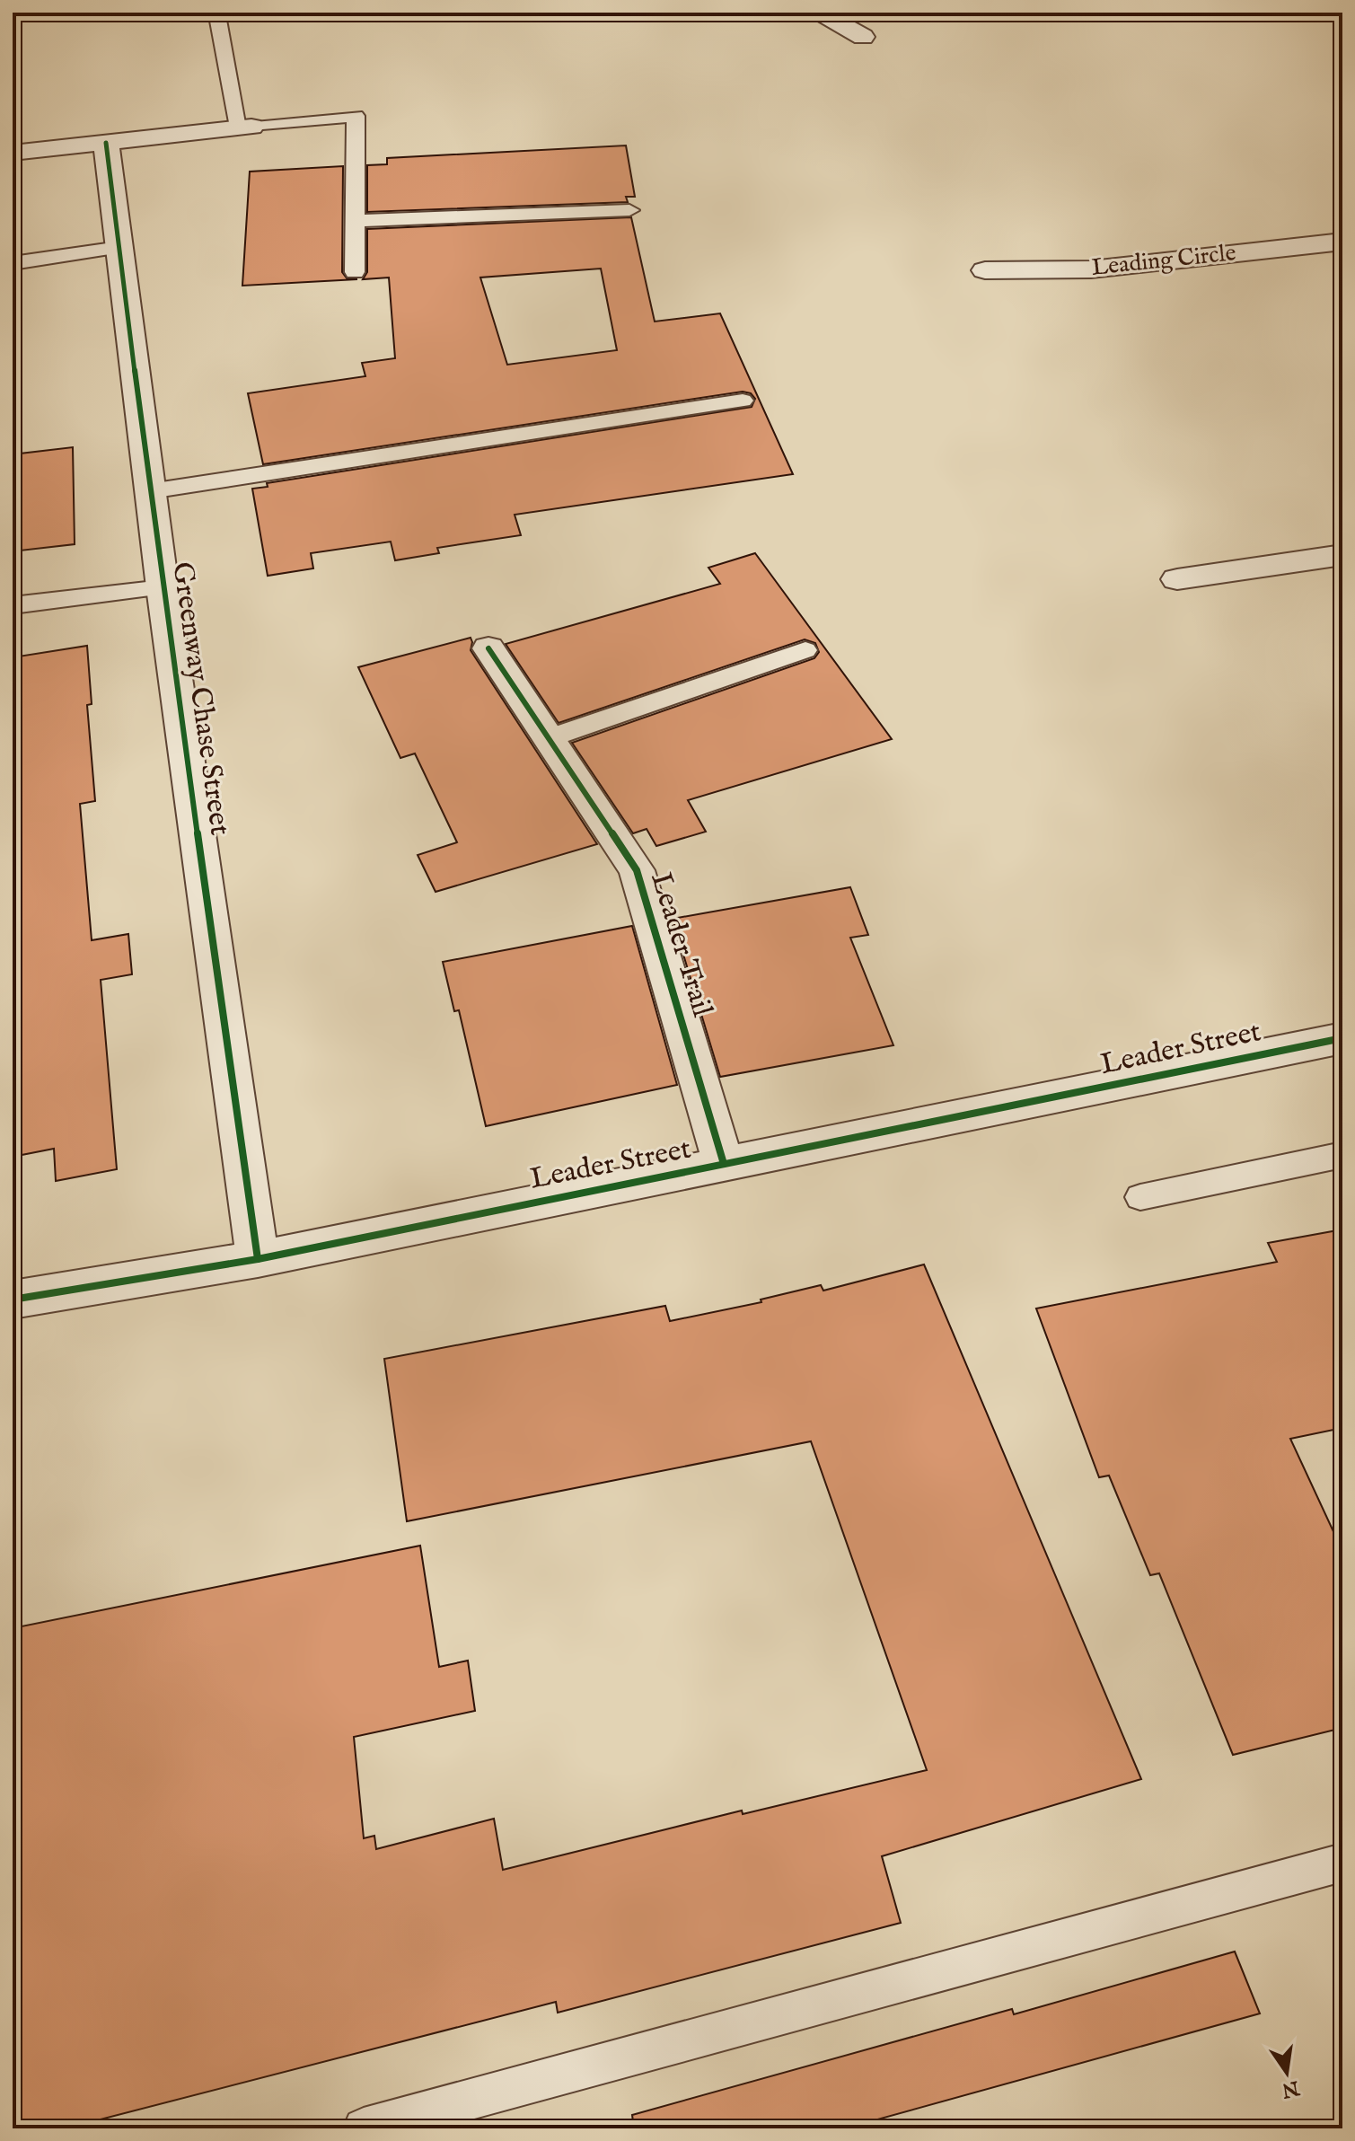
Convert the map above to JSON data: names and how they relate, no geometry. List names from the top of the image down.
{
  "streets": {
    "street": [
      "Leading Circle",
      "Greenway Chase Street",
      "Leader Trail",
      "Leader Street"
    ]
  },
  "crossings": [
    ["Greenway Chase Street", "Leader Street"],
    ["Leader Trail", "Leader Street"]
  ],
  "north": "bottom"
}
